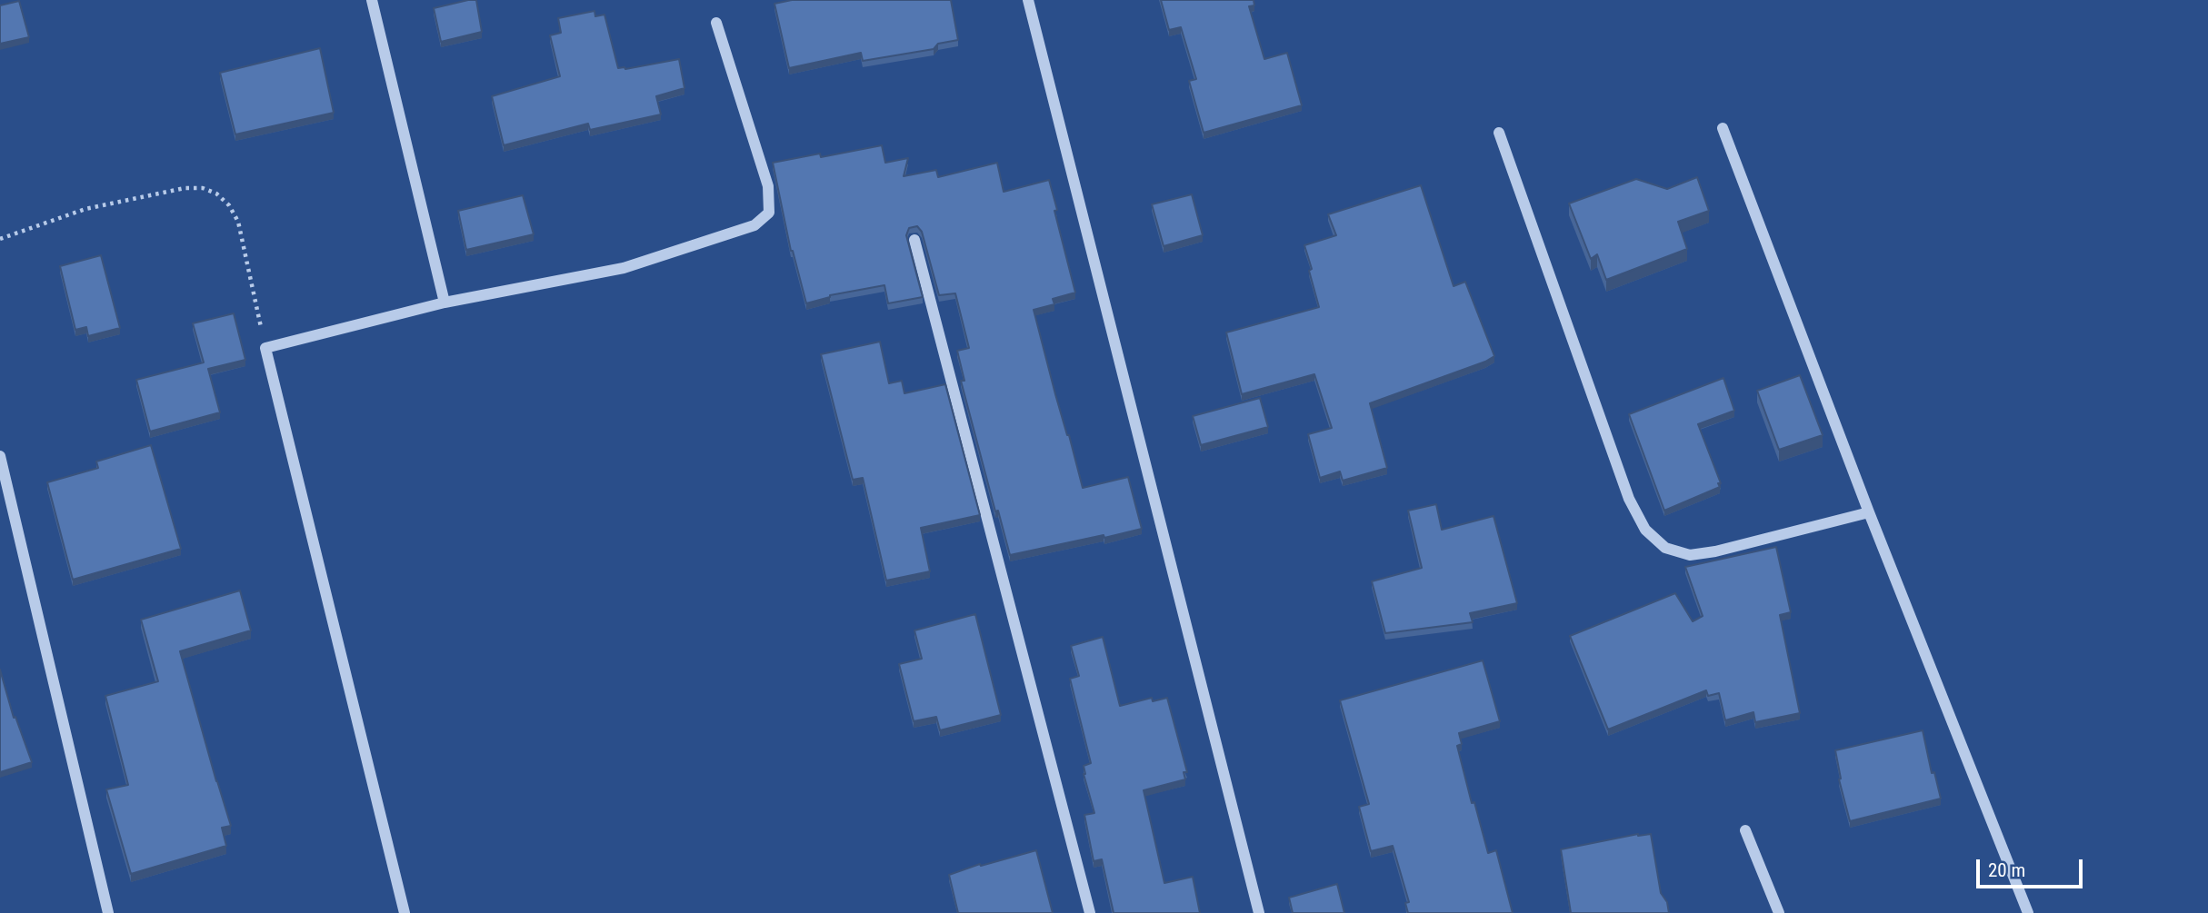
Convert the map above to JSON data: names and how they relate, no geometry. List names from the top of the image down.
{
  "scale_bar": "20 m"
}
